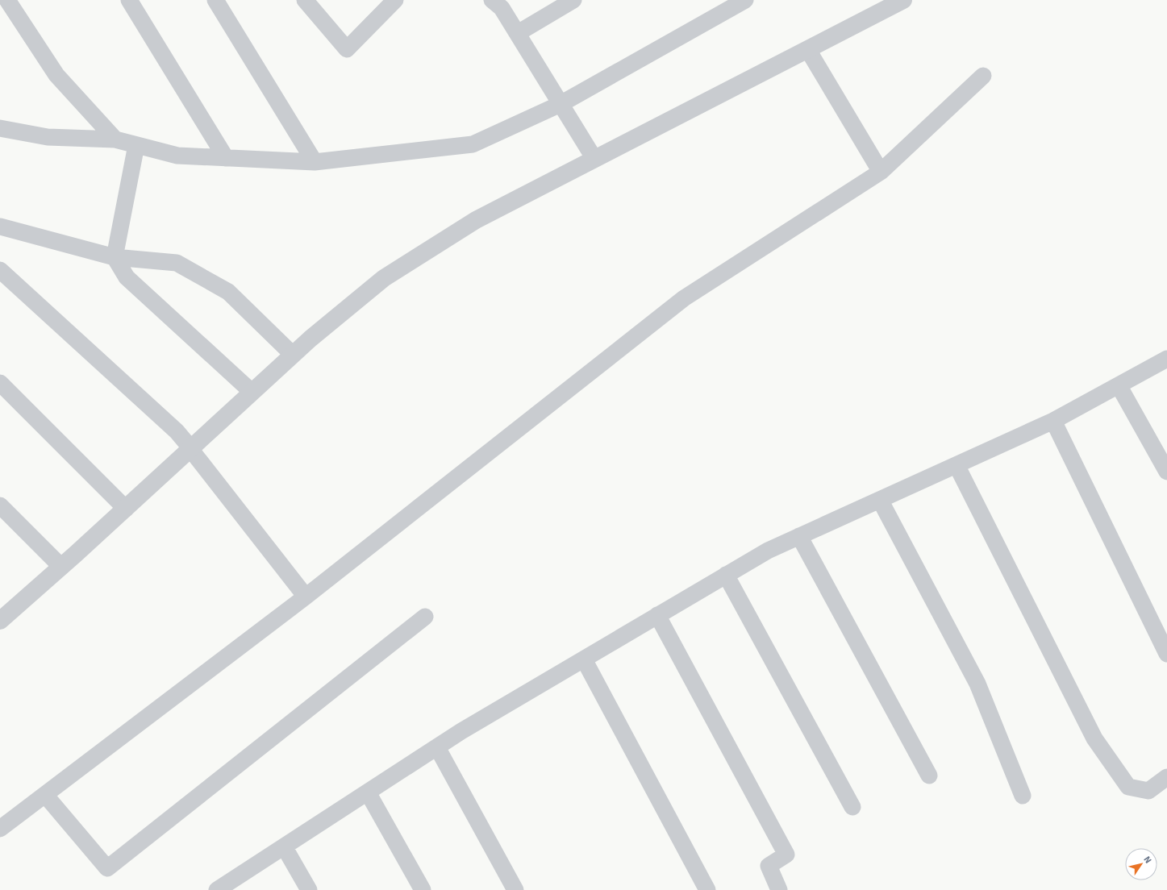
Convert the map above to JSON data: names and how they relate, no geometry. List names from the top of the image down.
{
  "north": "top right"
}
